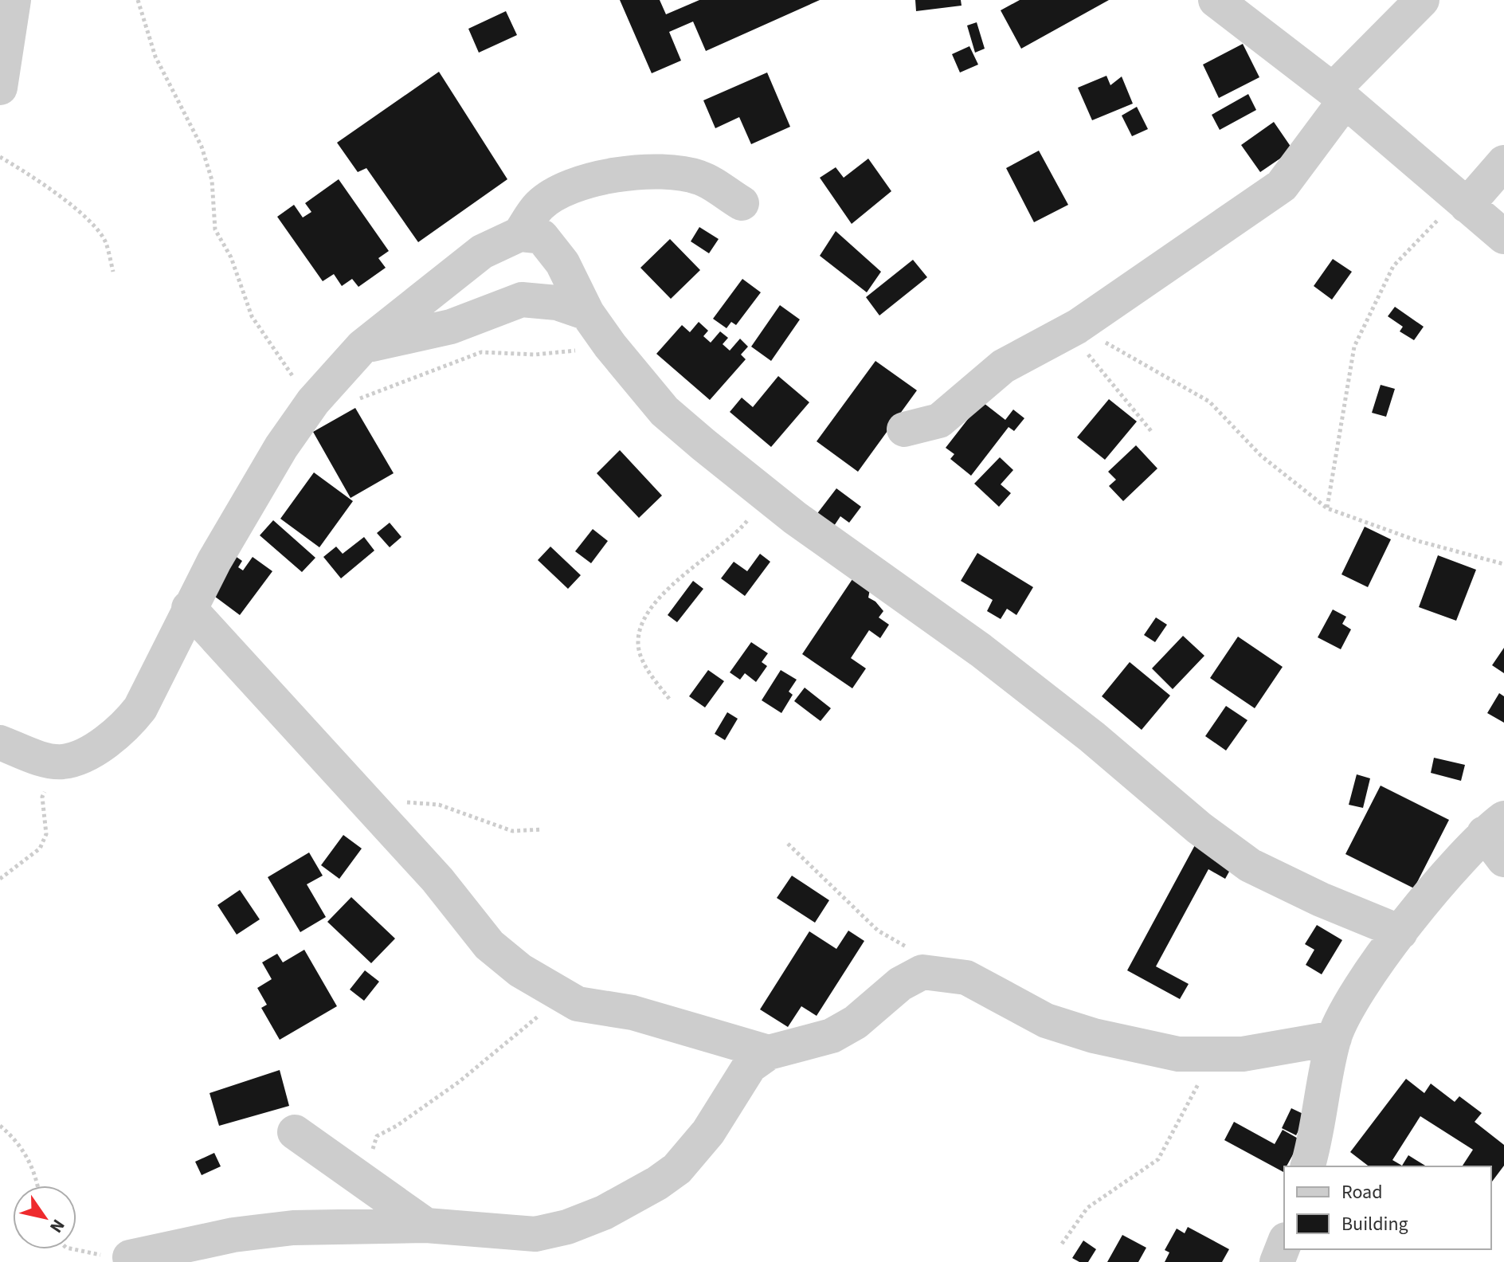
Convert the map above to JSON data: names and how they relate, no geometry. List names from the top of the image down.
{
  "legend": ["Road", "Building"],
  "north": "bottom right"
}
